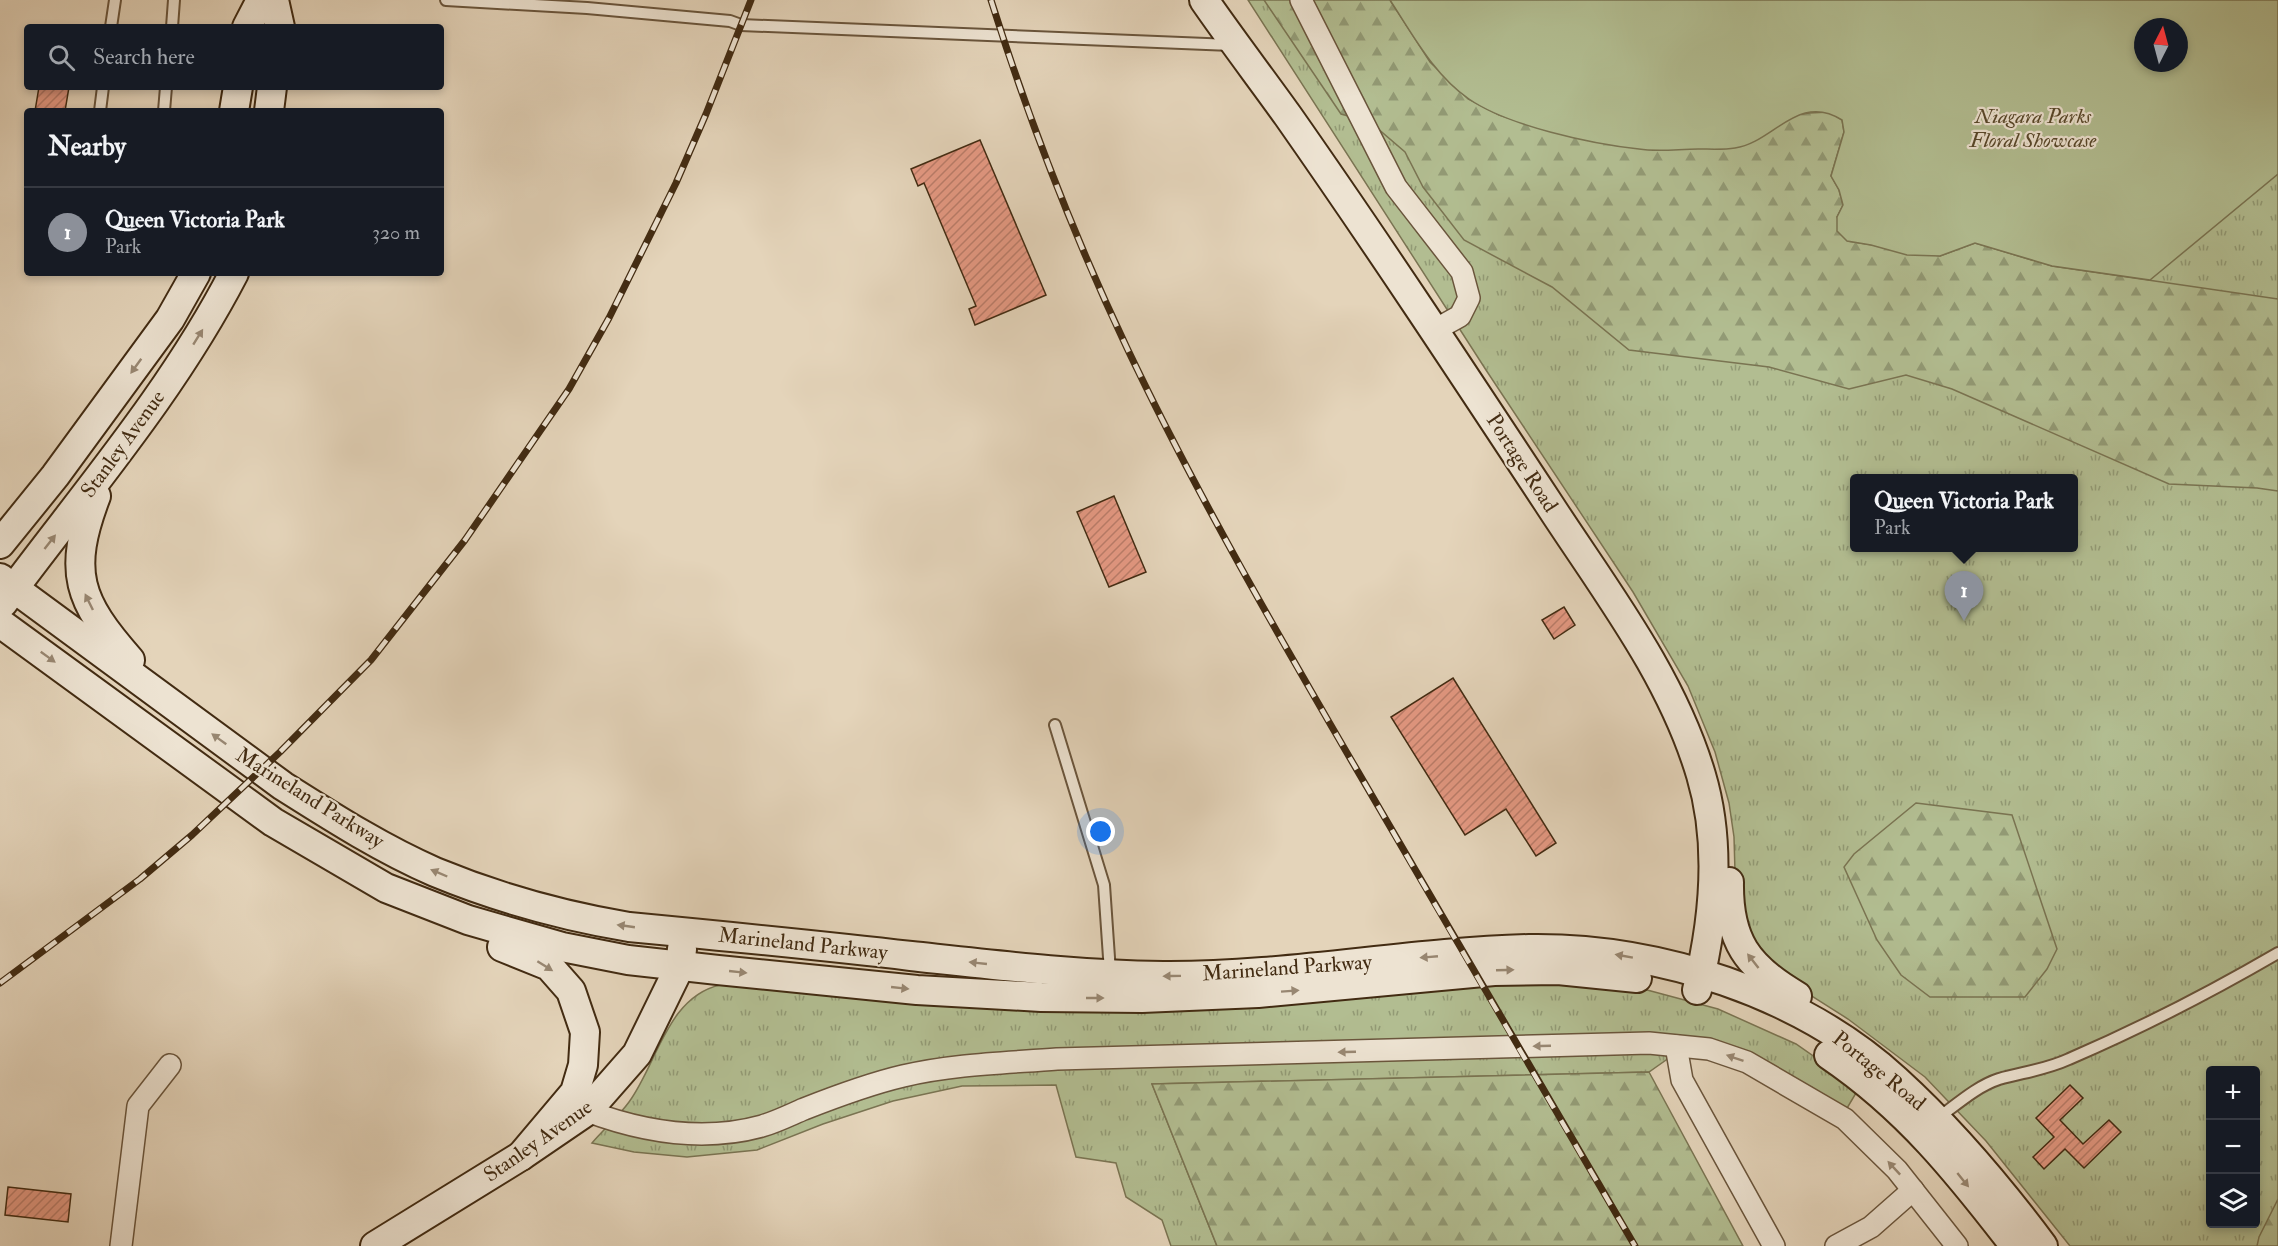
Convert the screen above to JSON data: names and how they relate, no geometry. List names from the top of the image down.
{
  "streets": {
    "main road": ["Stanley Avenue", "Portage Road", "Marineland Parkway"]
  },
  "crossings": [
    ["Stanley Avenue", "Marineland Parkway"],
    ["Portage Road", "Marineland Parkway"]
  ],
  "parks": ["Niagara Parks Floral Showcase"],
  "north": "top",
  "page": {
    "search": "Search here",
    "heading": "Nearby",
    "list": [
      {
        "mark": "1",
        "name": "Queen Victoria Park",
        "note": "Park",
        "value": "320 m"
      }
    ],
    "popup": ["Queen Victoria Park", "Park"],
    "pins": "1",
    "map_buttons": ["+", "−"]
  }
}
